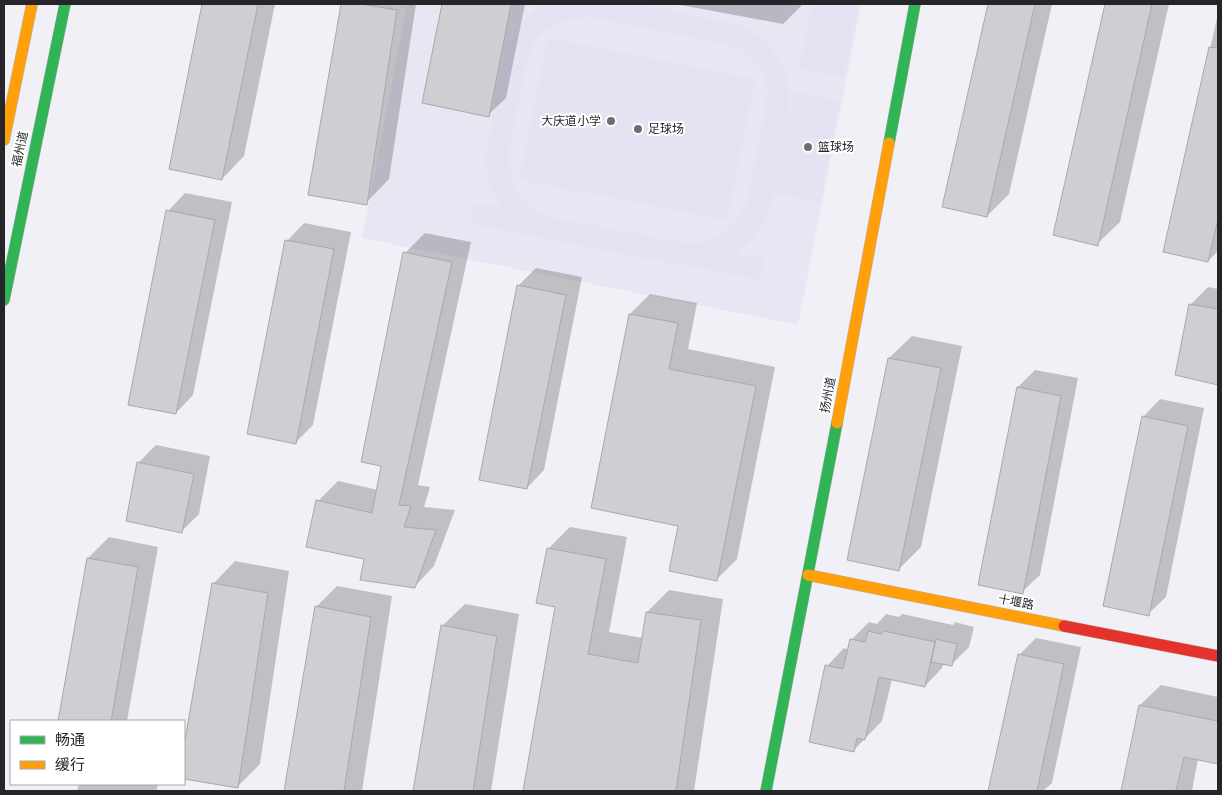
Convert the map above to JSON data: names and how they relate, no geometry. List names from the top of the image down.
{
  "streets": {
    "street": ["福州道", "扬州道", "十堰路"]
  },
  "crossings": [
    ["扬州道", "十堰路"]
  ],
  "places": ["大庆道小学", "足球场", "篮球场"],
  "legend": ["畅通", "缓行"]
}
